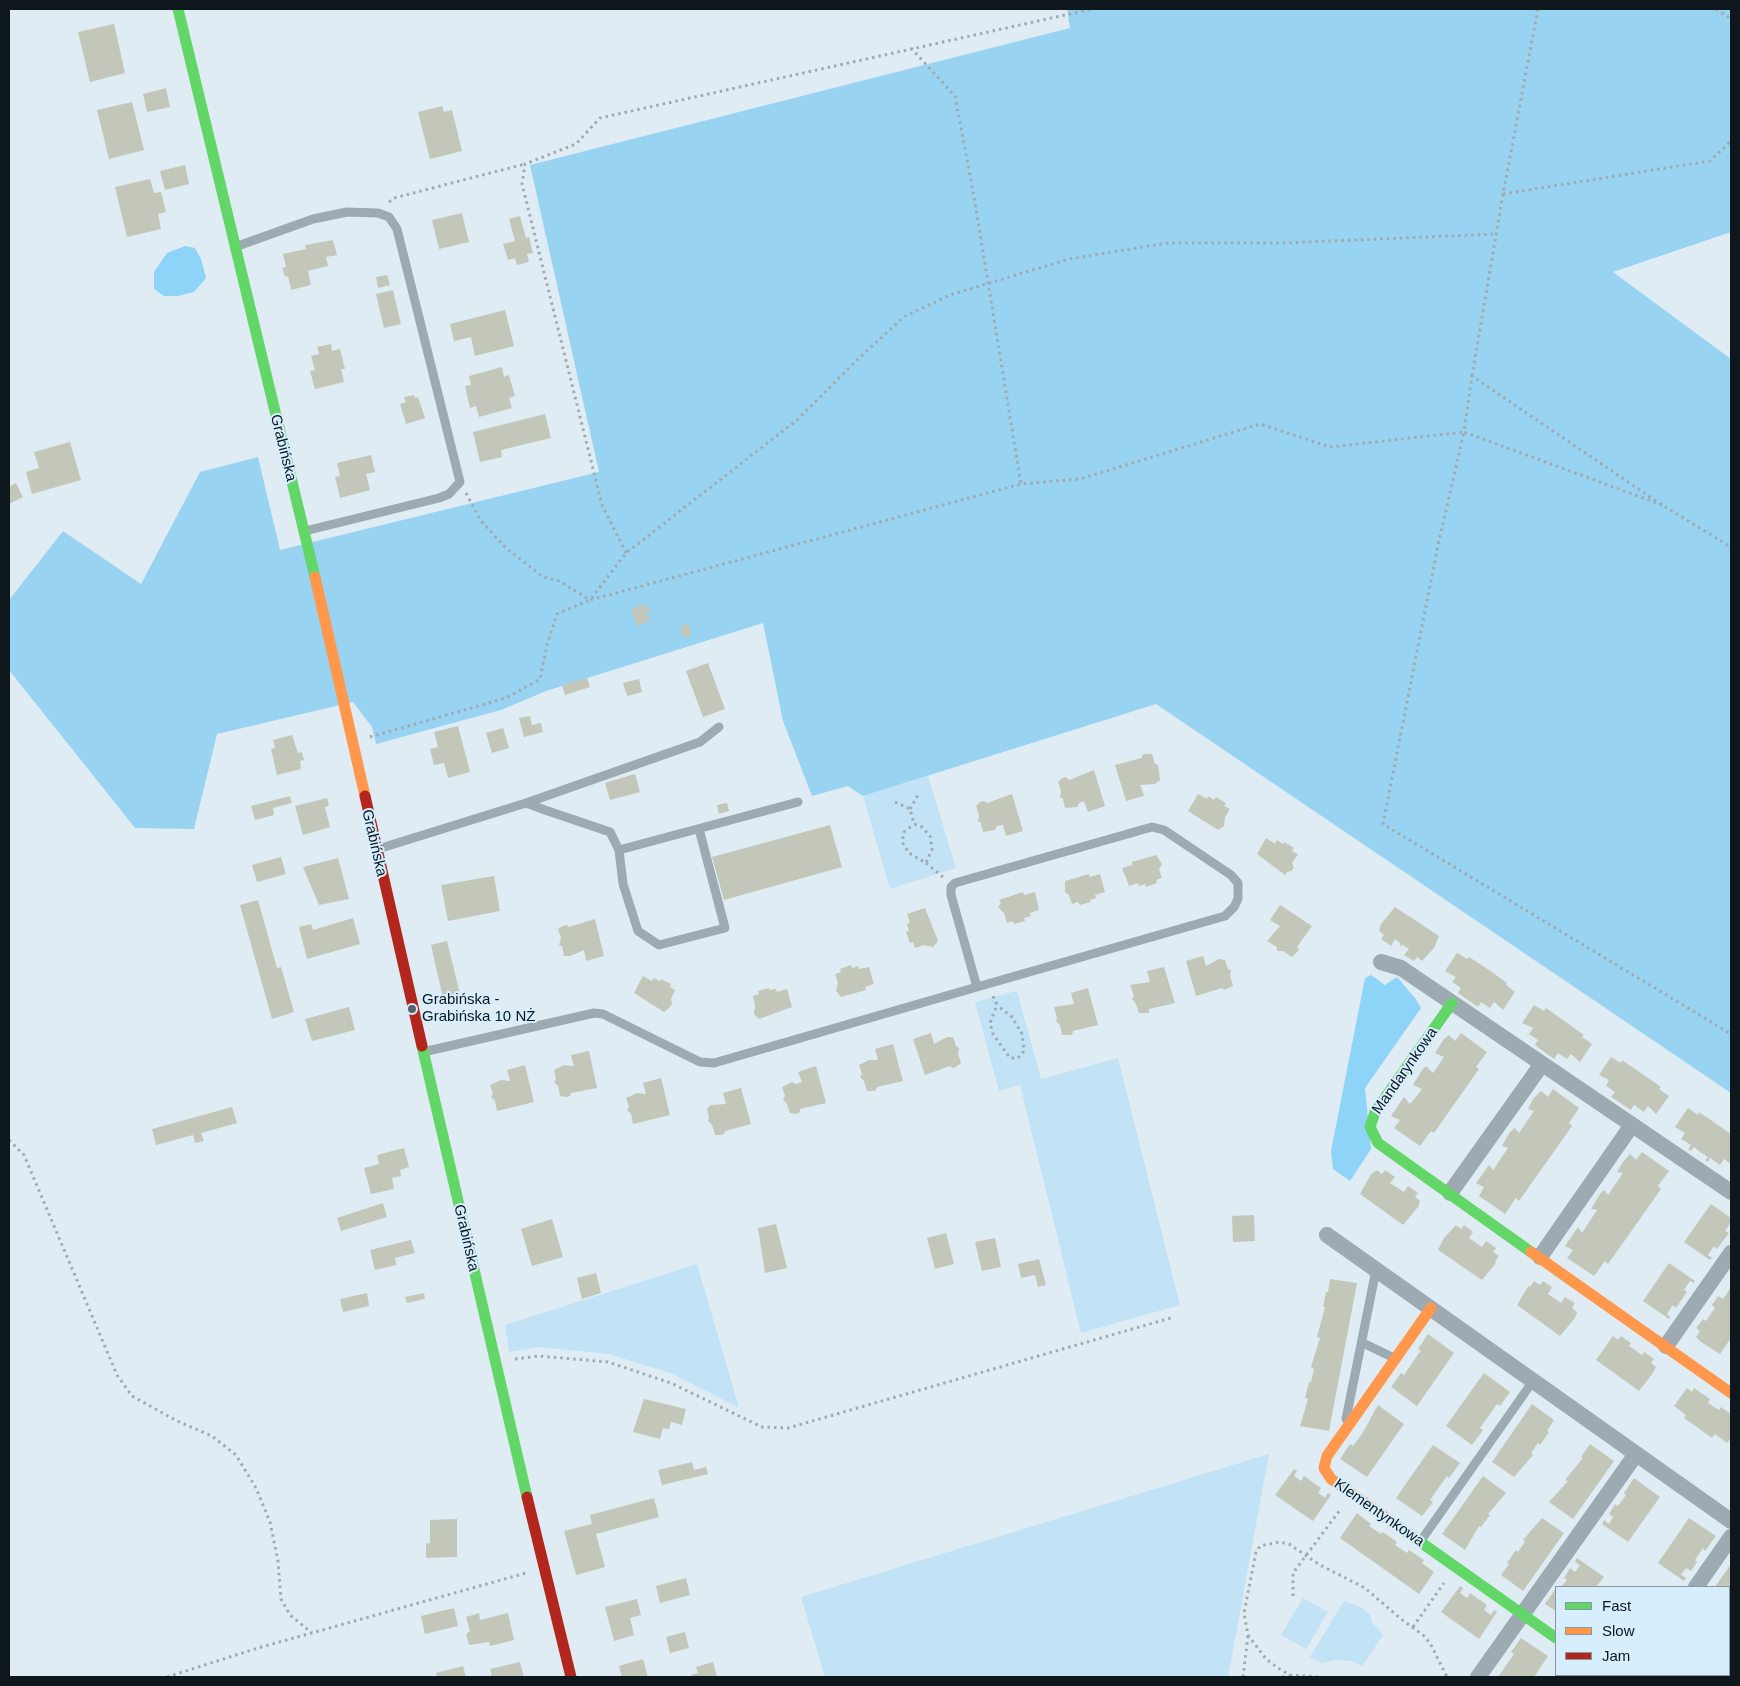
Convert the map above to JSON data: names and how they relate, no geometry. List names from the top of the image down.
{
  "streets": {
    "street": ["Grabińska", "Mandarynkowa", "Klementynkowa"]
  },
  "places": ["Grabińska - Grabińska 10 NŻ"],
  "legend": ["Fast", "Slow", "Jam"]
}
